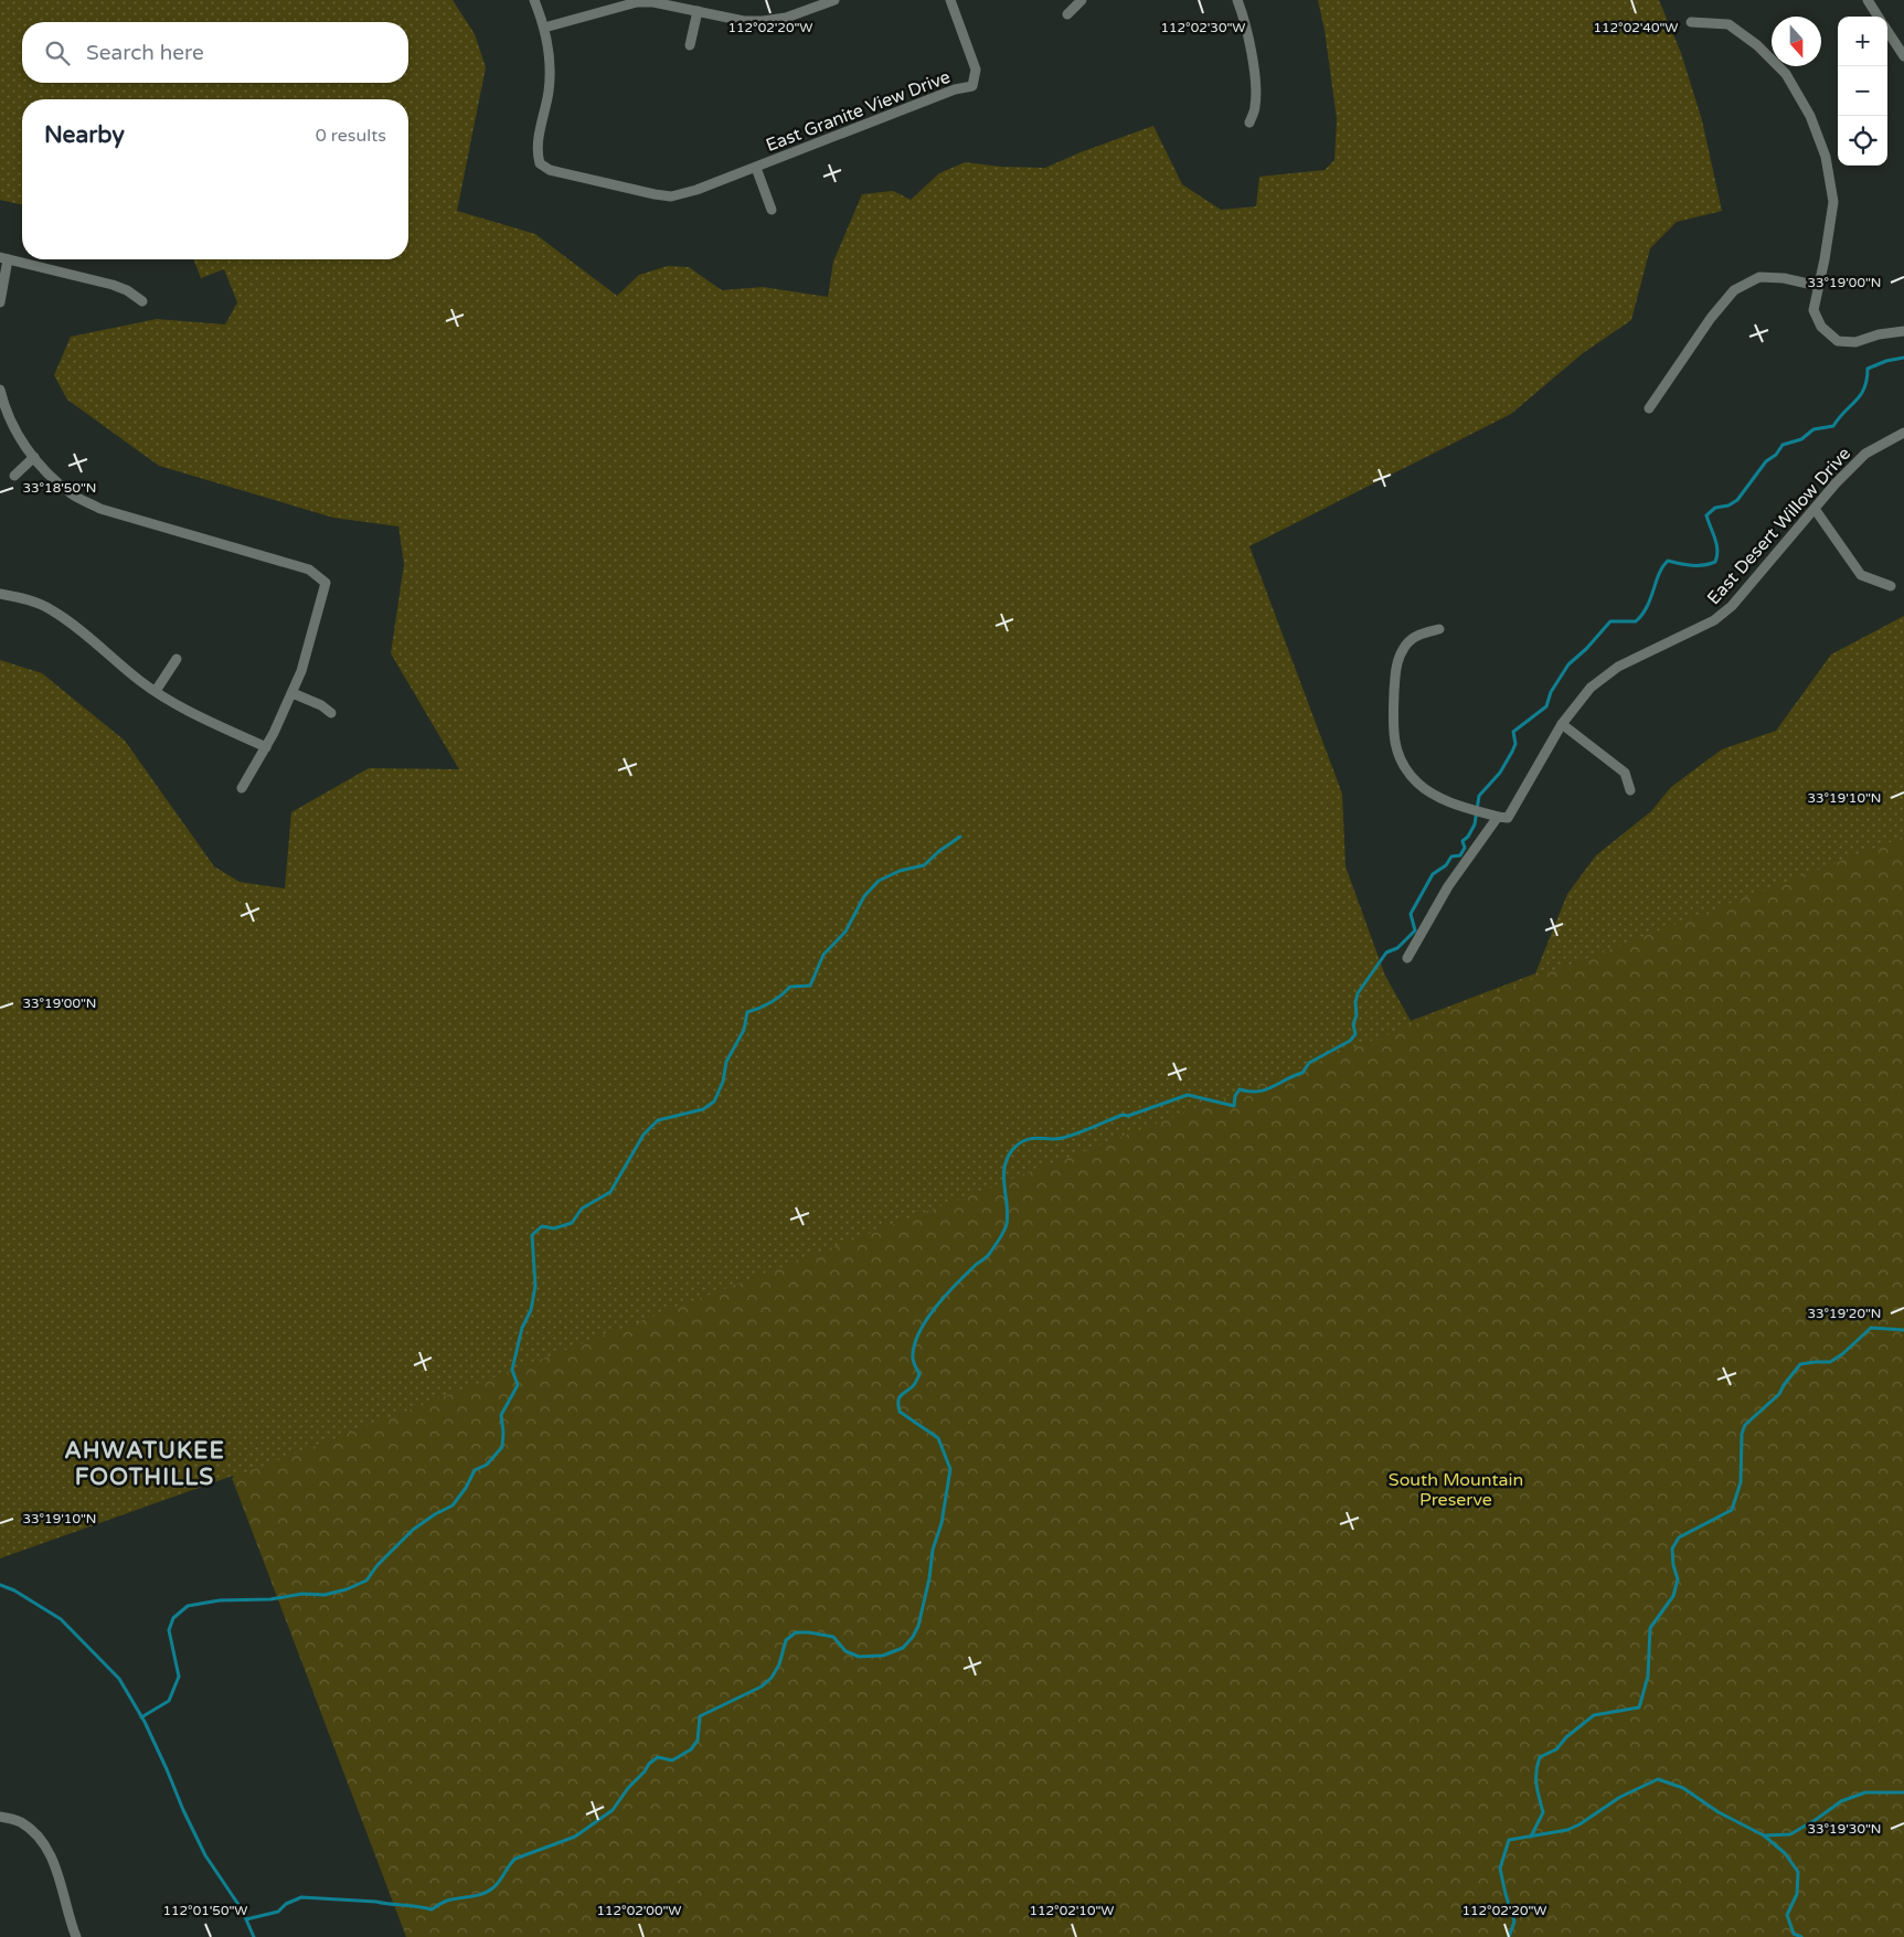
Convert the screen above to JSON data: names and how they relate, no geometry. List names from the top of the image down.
{
  "streets": {
    "street": ["East Granite View Drive", "East Desert Willow Drive"]
  },
  "districts": ["AHWATUKEE FOOTHILLS"],
  "parks": ["South Mountain Preserve"],
  "north": "bottom",
  "page": {
    "map_buttons": ["+", "−"],
    "search": "Search here",
    "heading": ["Nearby", "0 results"]
  },
  "coordinates": [
    "112°02'20\"W",
    "112°02'30\"W",
    "112°02'40\"W",
    "33°19'00\"N",
    "33°18'50\"N",
    "33°19'10\"N",
    "33°19'20\"N",
    "33°19'30\"N",
    "112°01'50\"W",
    "112°02'00\"W",
    "112°02'10\"W"
  ]
}
